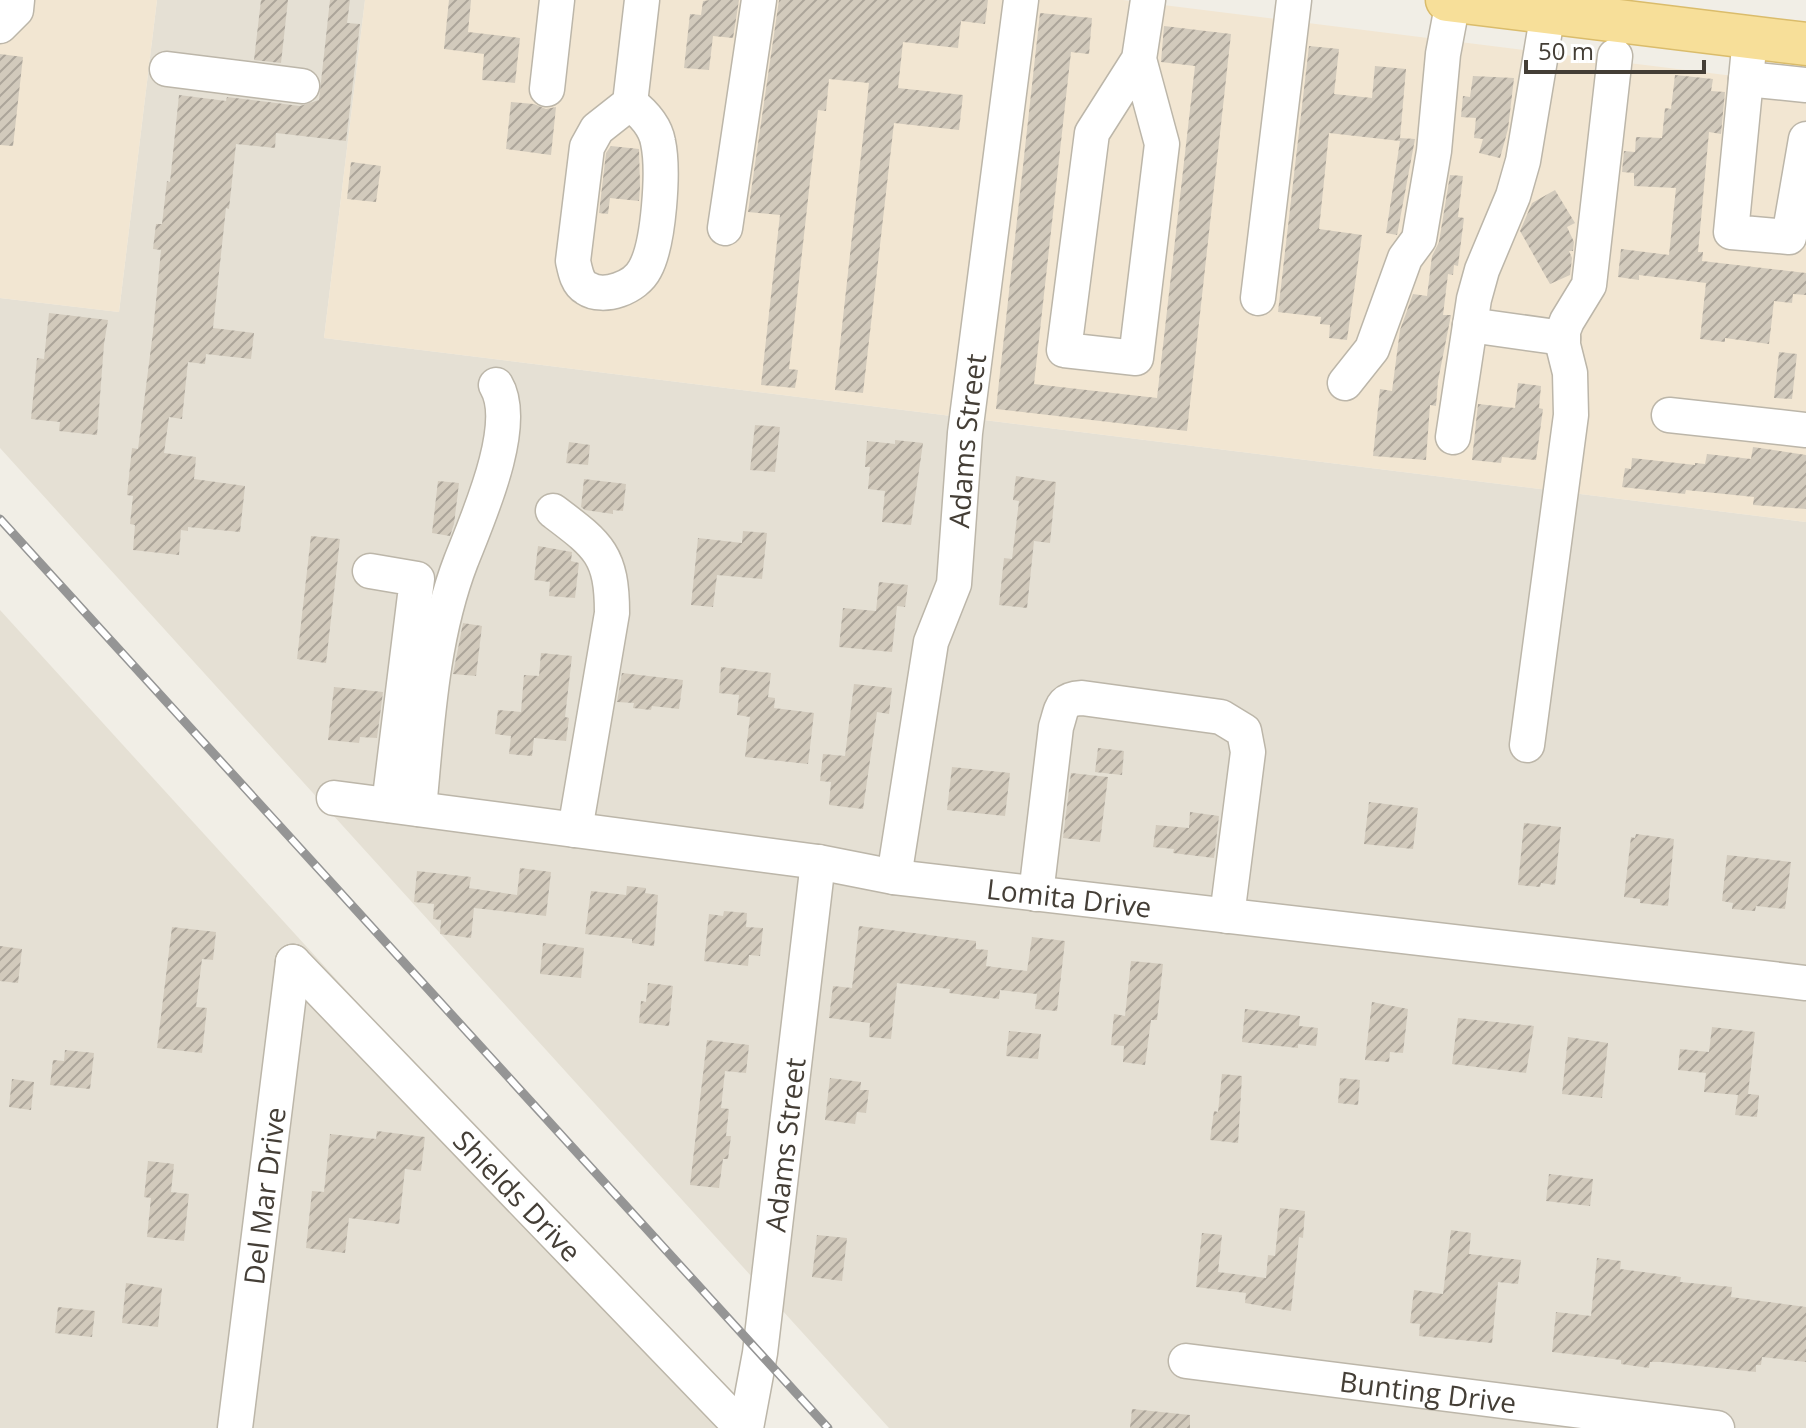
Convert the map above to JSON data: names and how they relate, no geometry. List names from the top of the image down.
{
  "streets": {
    "street": [
      "Adams Street",
      "Lomita Drive",
      "Del Mar Drive",
      "Shields Drive",
      "Bunting Drive"
    ]
  },
  "crossings": [
    ["Adams Street", "Lomita Drive"],
    ["Adams Street", "Shields Drive"],
    ["Del Mar Drive", "Shields Drive"]
  ],
  "scale_bar": "50 m"
}
